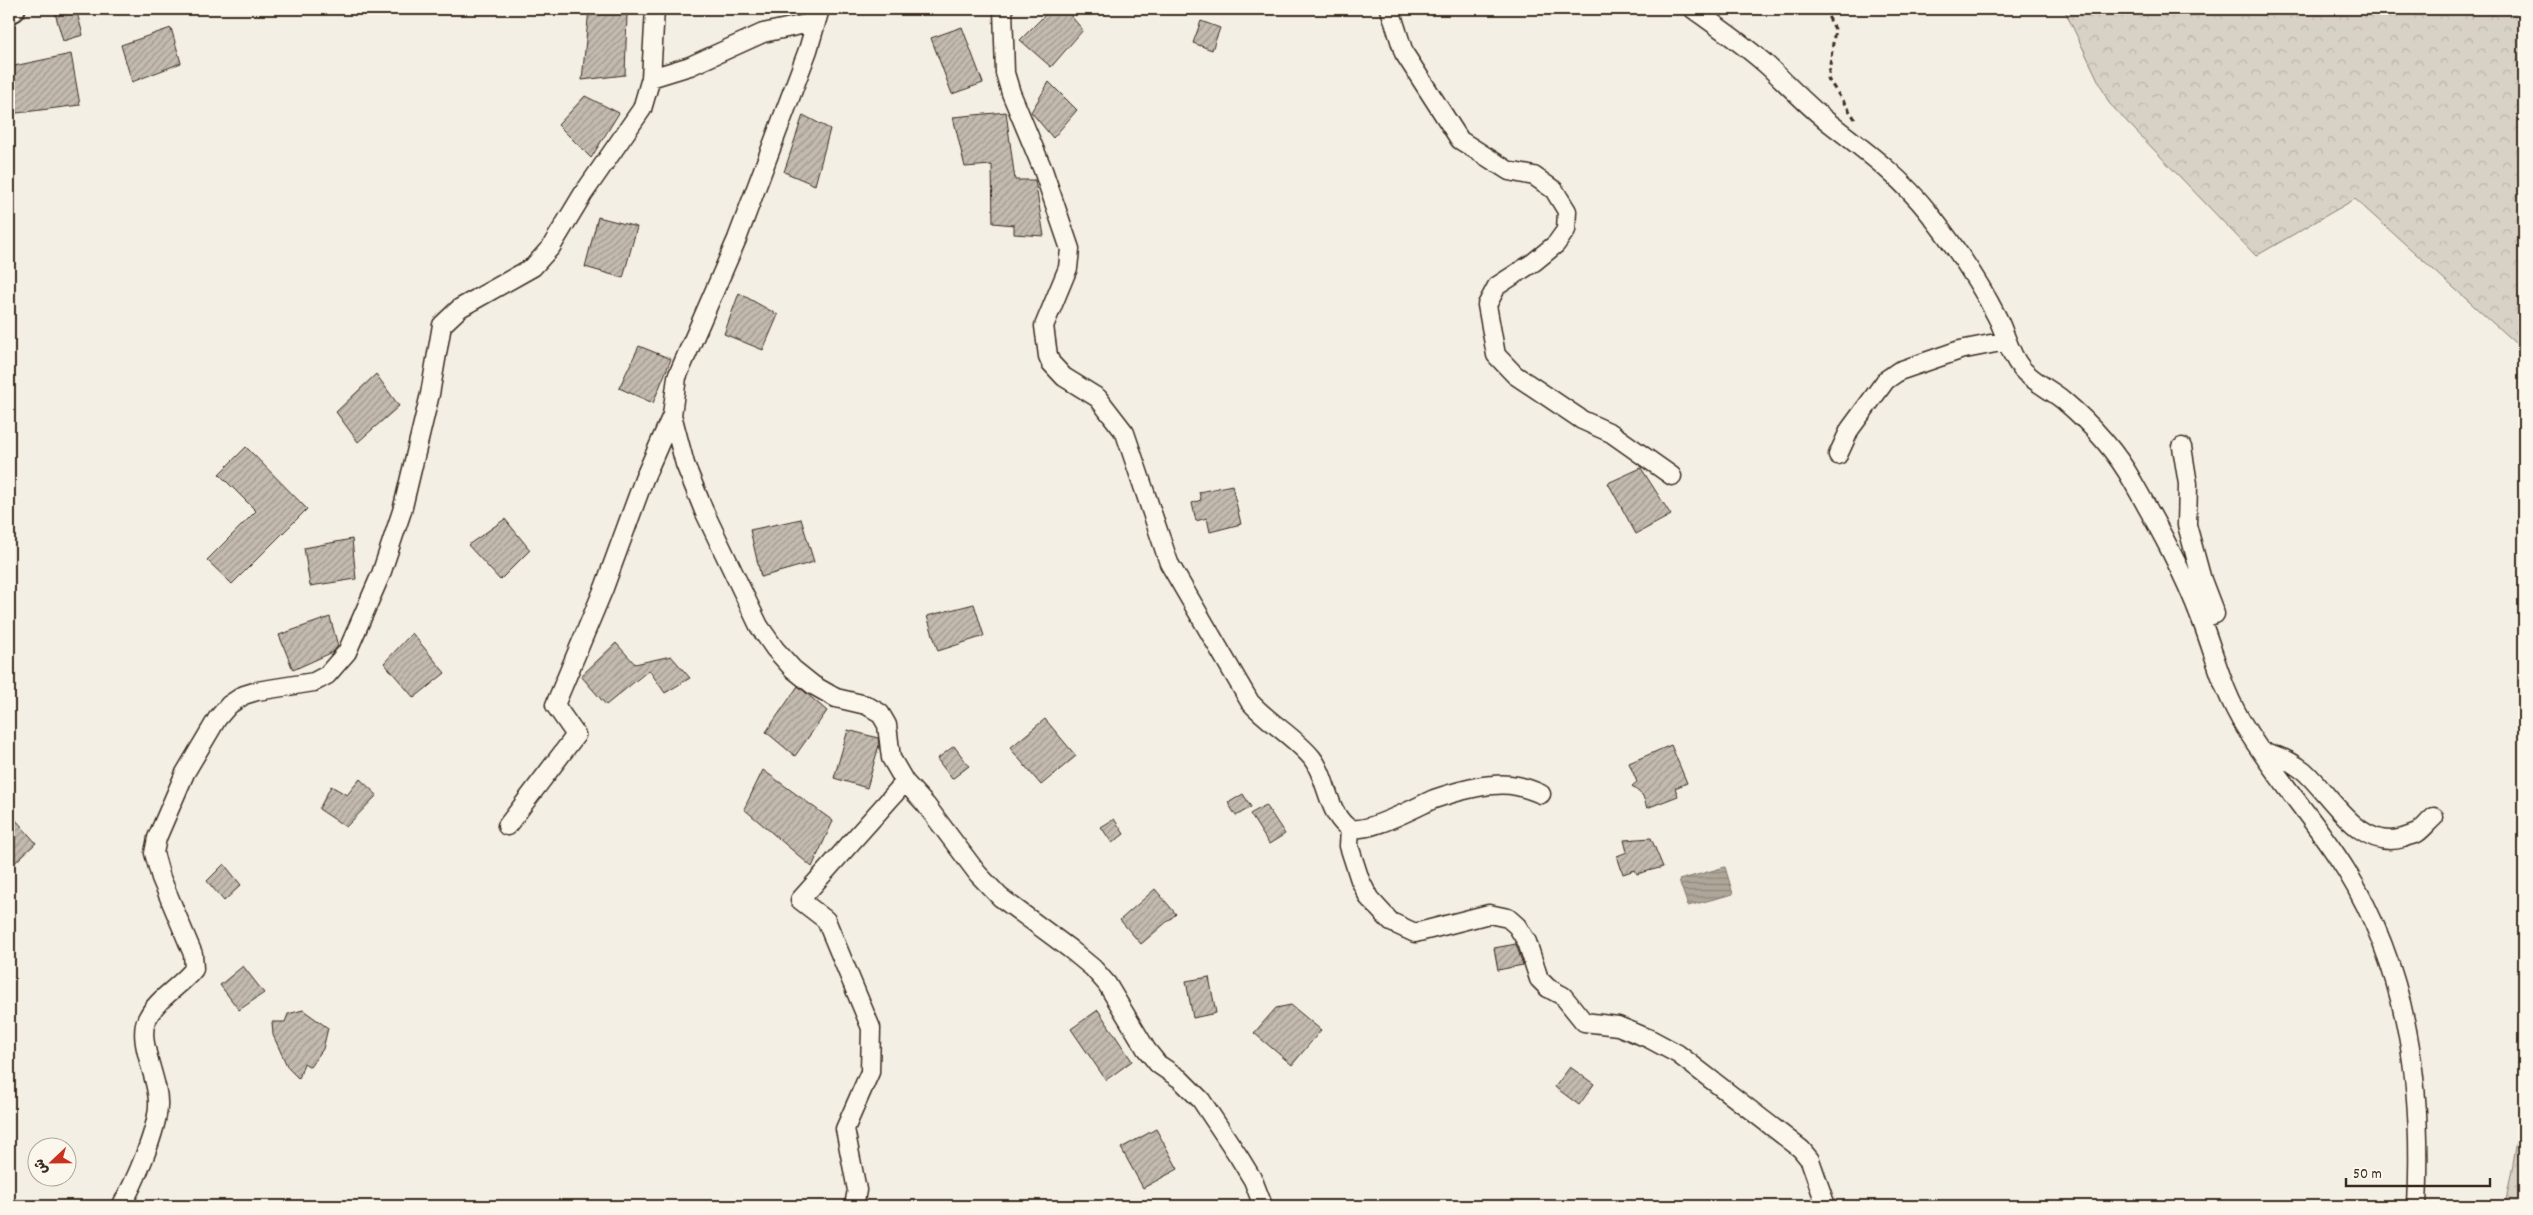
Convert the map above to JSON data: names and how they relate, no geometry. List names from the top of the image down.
{
  "scale_bar": "50 m",
  "north": "left"
}
